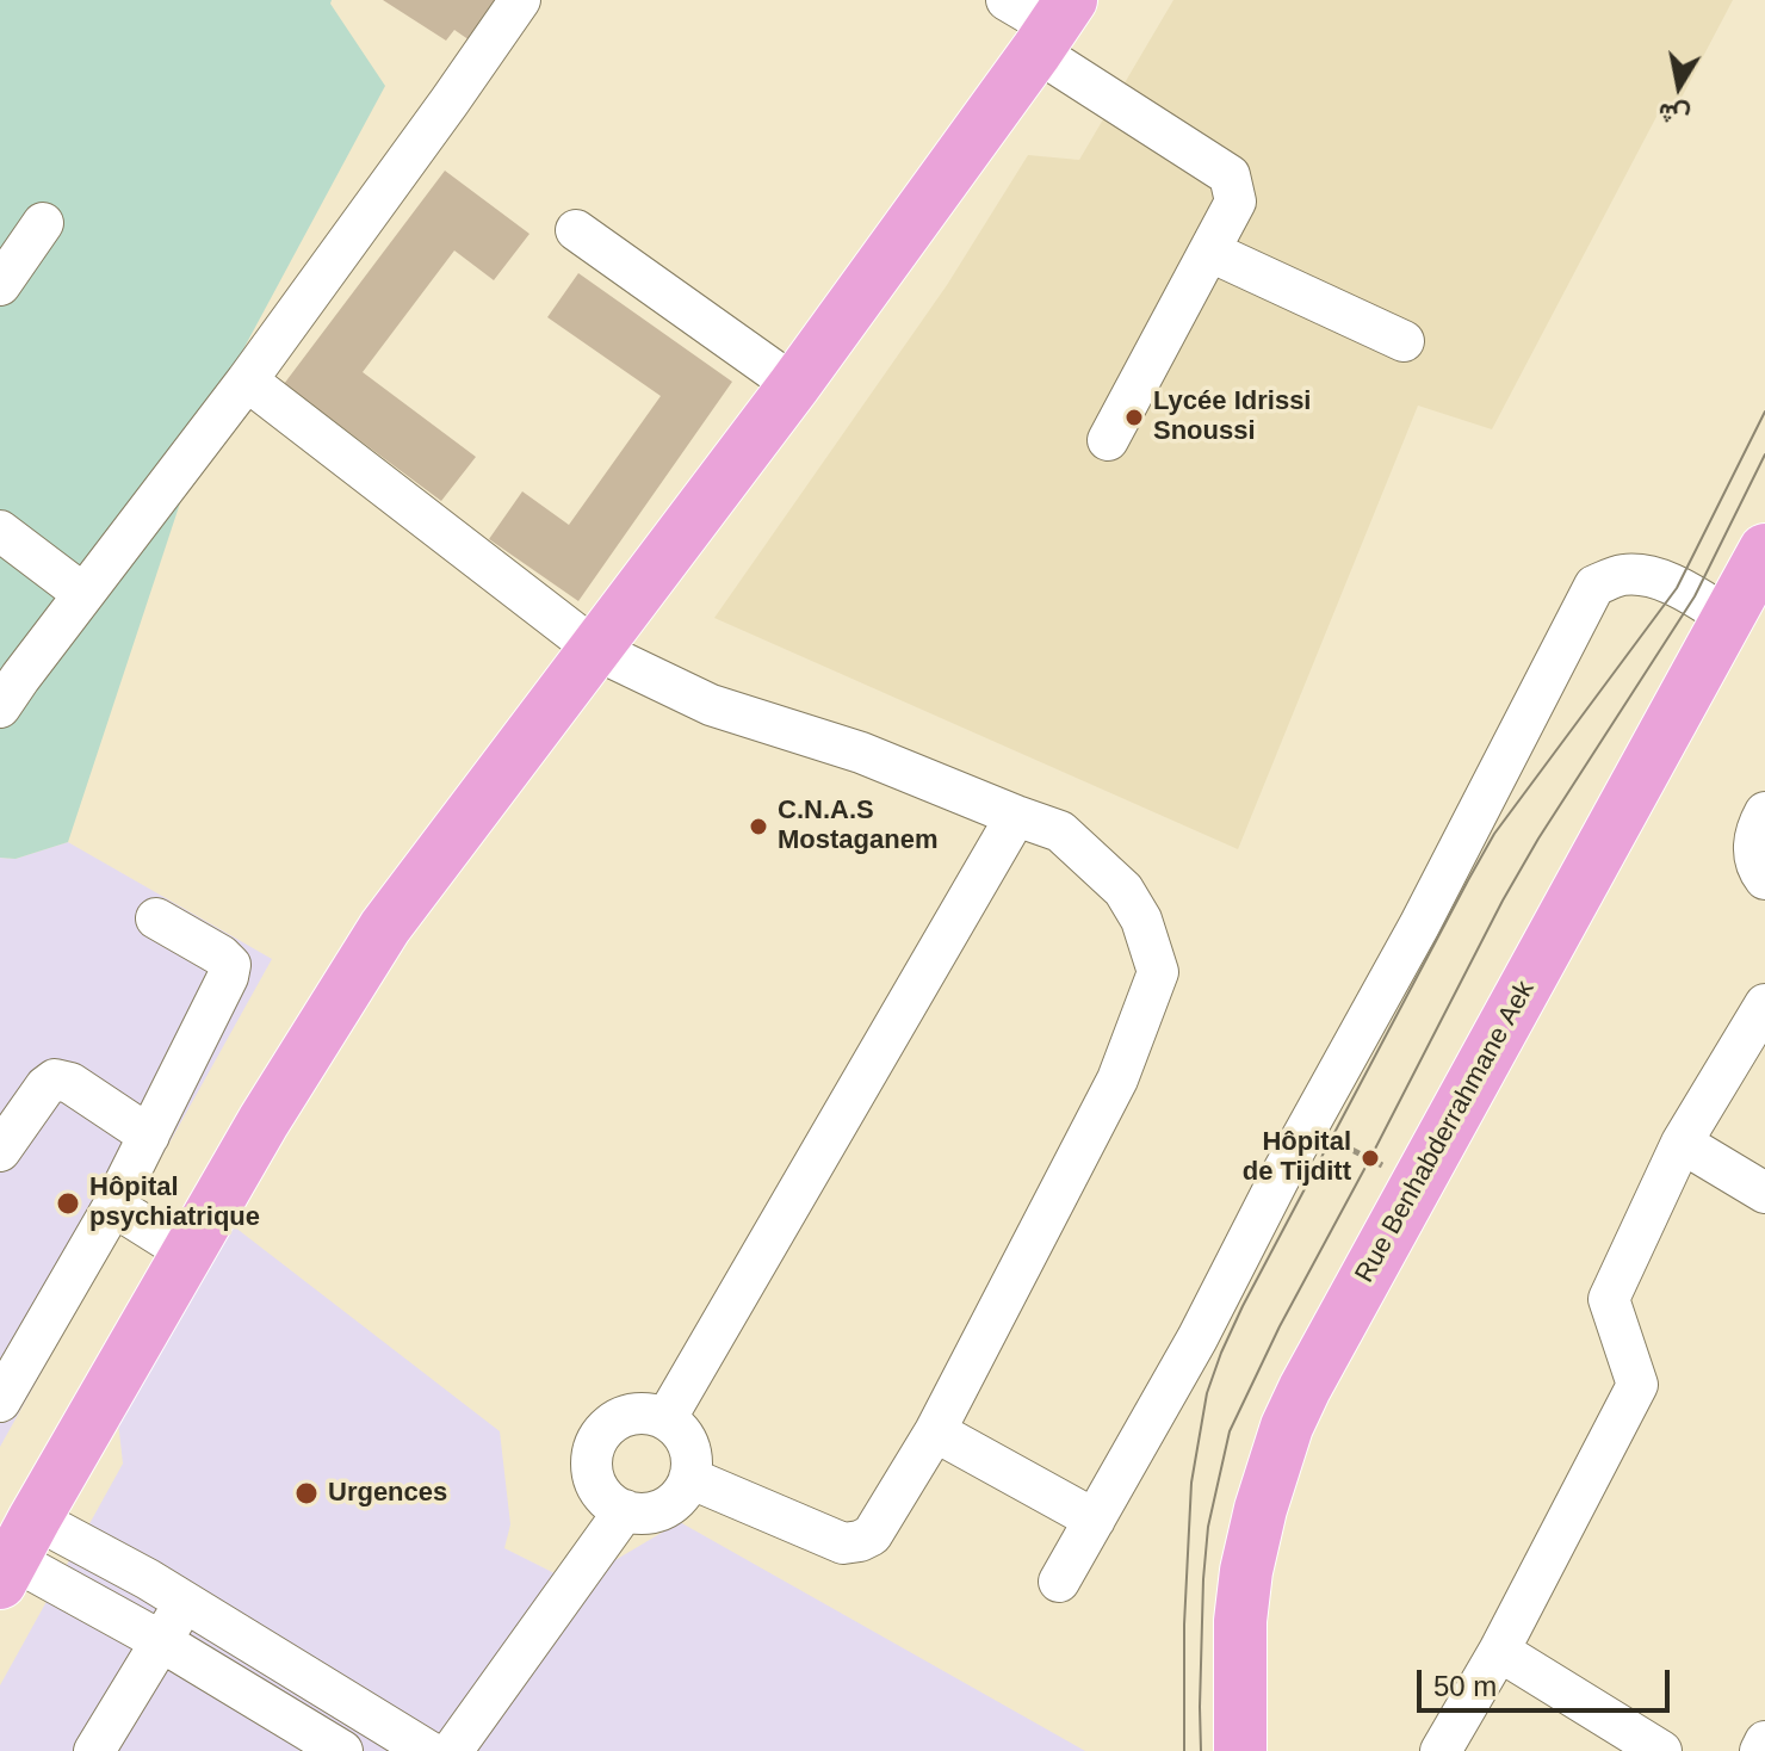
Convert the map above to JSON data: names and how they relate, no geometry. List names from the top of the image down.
{
  "streets": {
    "main road": ["Rue Benhabderrahmane Aek"]
  },
  "places": [
    "Lycée Idrissi Snoussi",
    "C.N.A.S Mostaganem",
    "Hôpital de Tijditt",
    "Hôpital psychiatrique",
    "Urgences"
  ],
  "scale_bar": "50 m",
  "north": "bottom"
}
